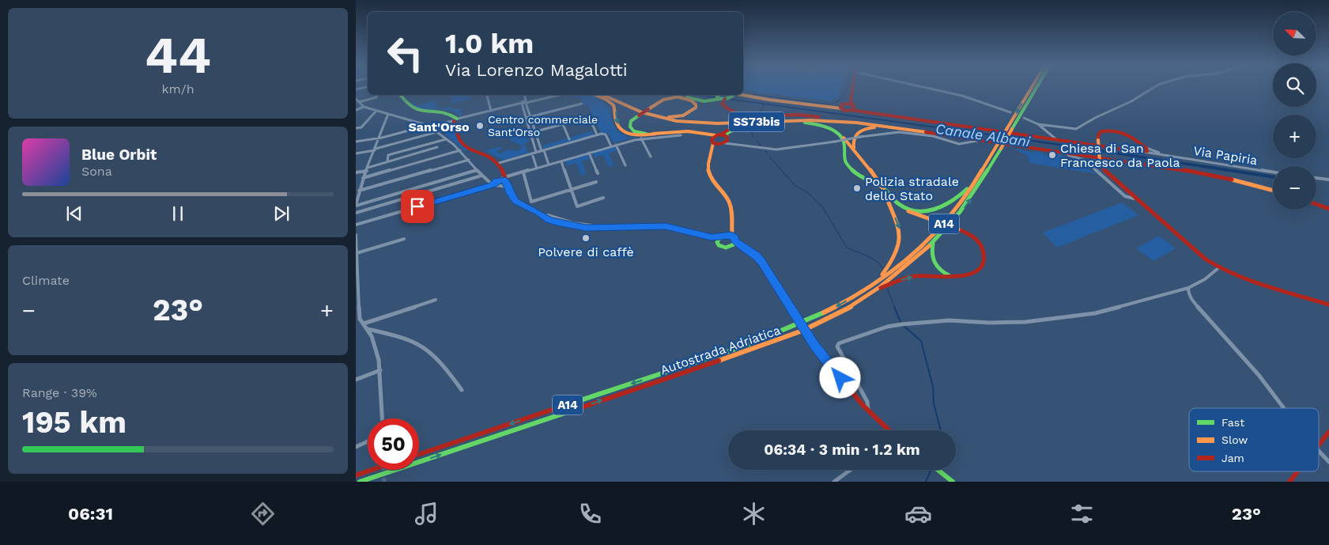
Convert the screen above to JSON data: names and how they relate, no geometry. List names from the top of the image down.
{
  "streets": {
    "main road": [
      "SS73bis",
      "Via Papiria",
      "A14",
      "Autostrada Adriatica"
    ]
  },
  "crossings": [
    ["A14", "Autostrada Adriatica"]
  ],
  "districts": ["Sant'Orso"],
  "water": ["Canale Albani"],
  "places": [
    "Centro commerciale Sant'Orso",
    "Chiesa di San Francesco da Paola",
    "Polizia stradale dello Stato",
    "Polvere di caffè"
  ],
  "legend": ["Fast", "Slow", "Jam"],
  "north": "top left",
  "page": {
    "tile": [
      ["44", "km/h"],
      "Climate",
      ["Range · 39%", "195 km"]
    ],
    "map_buttons": ["+", "−"],
    "turn": ["1.0 km", "Via Lorenzo Magalotti"],
    "song": ["Blue Orbit", "Sona"],
    "heat": ["−", "23°", "+"],
    "limit": "50",
    "trip": "06:34 · 3 min · 1.2 km",
    "tabs": ["06:31", "23°"]
  }
}
